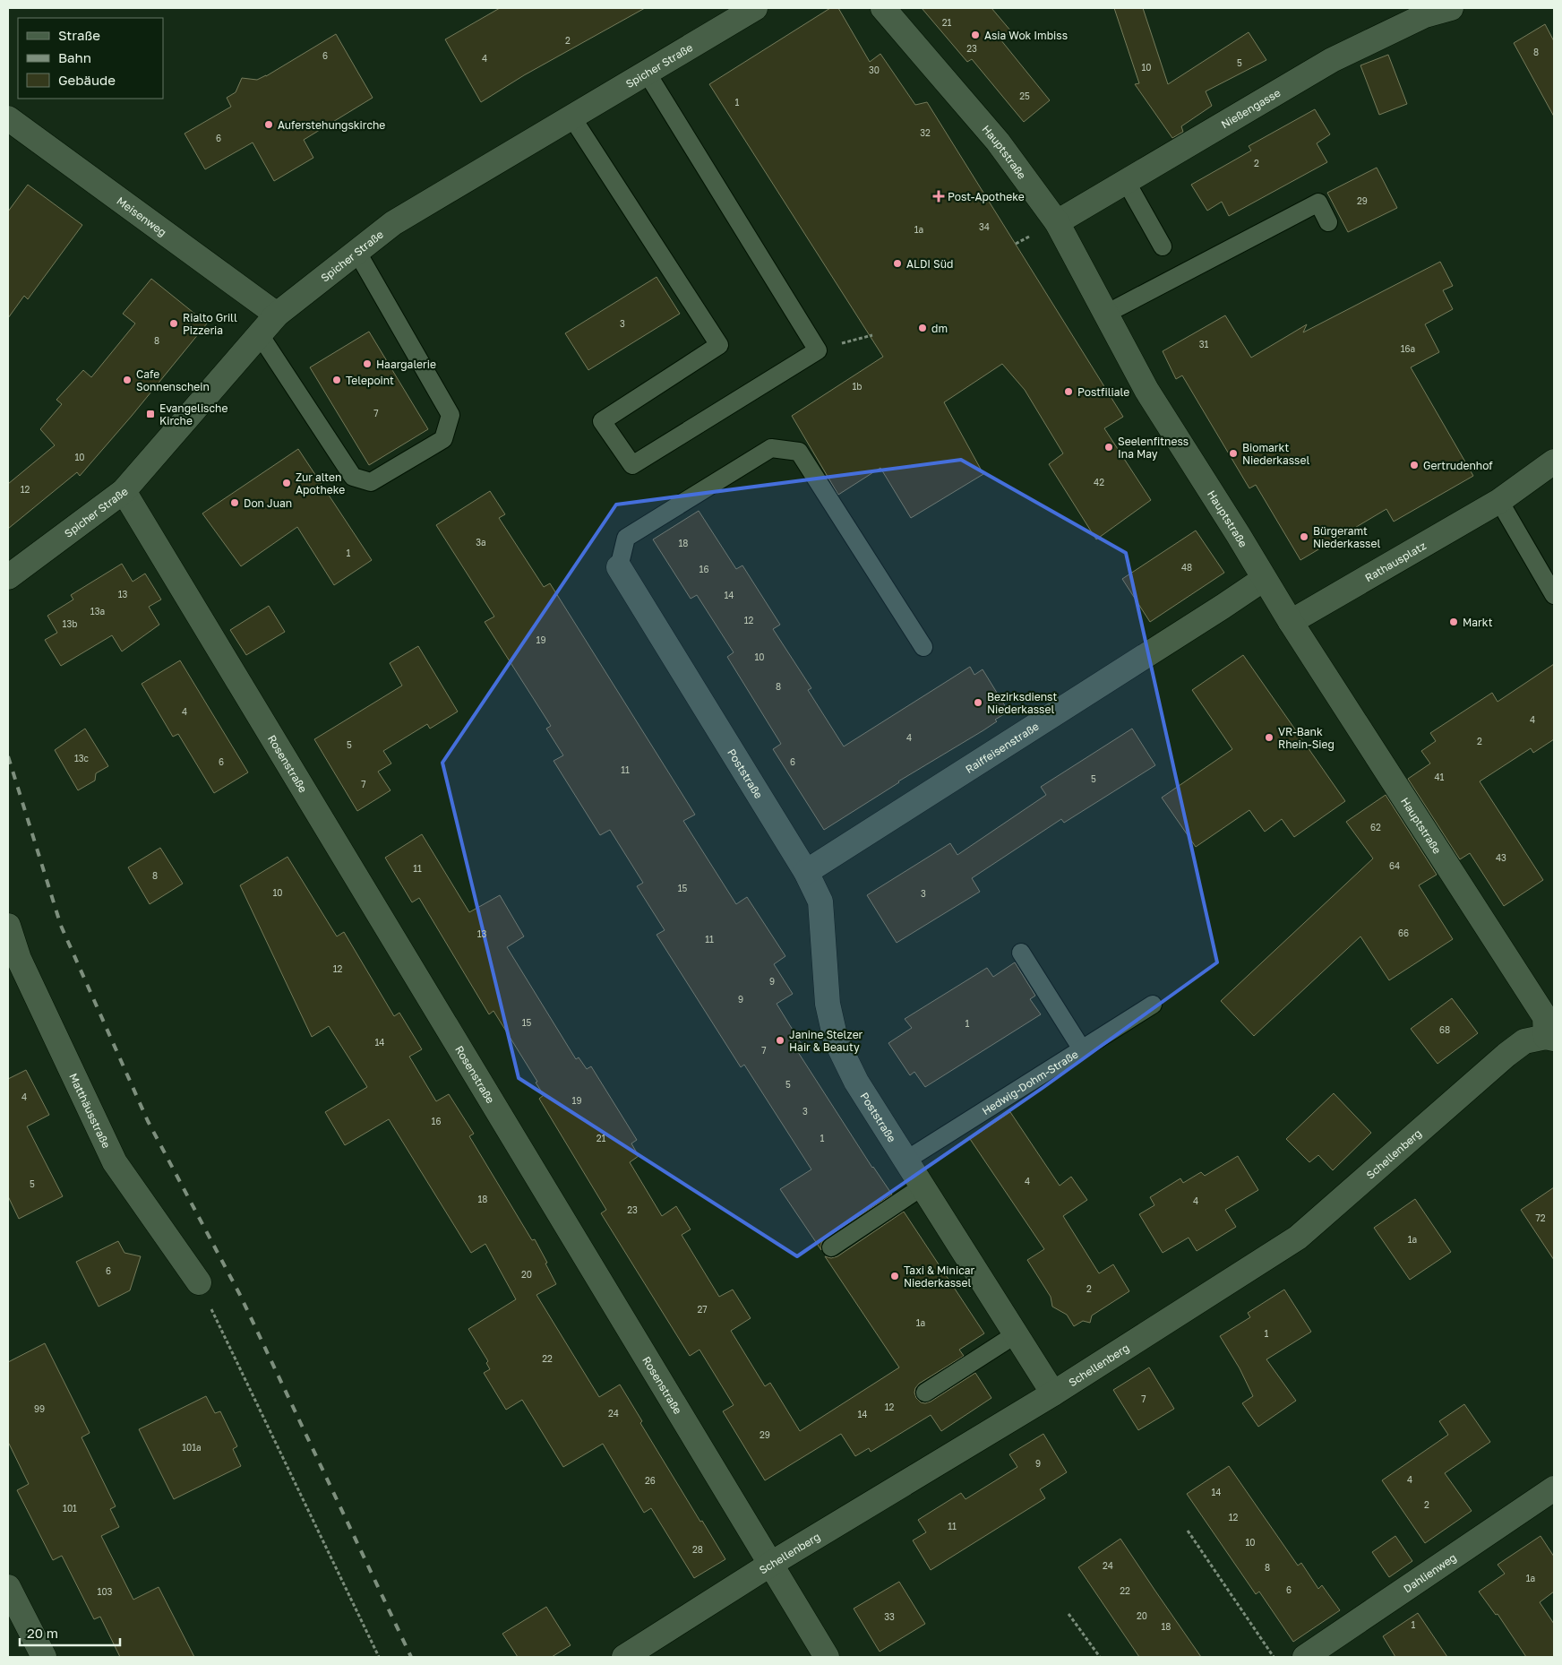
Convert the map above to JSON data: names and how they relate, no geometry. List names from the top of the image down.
{
  "streets": {
    "street": [
      "Spicher Straße",
      "Nießengasse",
      "Hauptstraße",
      "Meisenweg",
      "Rathausplatz",
      "Raiffeisenstraße",
      "Rosenstraße",
      "Poststraße",
      "Matthäusstraße",
      "Schellenberg",
      "Dahlienweg"
    ],
    "lane": ["Hedwig-Dohm-Straße"]
  },
  "crossings": [
    ["Spicher Straße", "Meisenweg"],
    ["Spicher Straße", "Rosenstraße"],
    ["Nießengasse", "Hauptstraße"],
    ["Hauptstraße", "Rathausplatz"],
    ["Hauptstraße", "Raiffeisenstraße"],
    ["Hauptstraße", "Schellenberg"],
    ["Raiffeisenstraße", "Poststraße"],
    ["Rosenstraße", "Schellenberg"],
    ["Poststraße", "Hedwig-Dohm-Straße"],
    ["Poststraße", "Schellenberg"]
  ],
  "places": {
    "other": [
      "Asia Wok Imbiss",
      "Auferstehungskirche",
      "ALDI Süd",
      "Rialto Grill Pizzeria",
      "dm",
      "Haargalerie",
      "Cafe Sonnenschein",
      "Telepoint",
      "Postfiliale",
      "Seelenfitness Ina May",
      "Biomarkt Niederkassel",
      "Gertrudenhof",
      "Zur alten Apotheke",
      "Don Juan",
      "Bürgeramt Niederkassel",
      "Markt",
      "Bezirksdienst Niederkassel",
      "VR-Bank Rhein-Sieg",
      "Janine Stelzer Hair & Beauty",
      "Taxi & Minicar Niederkassel"
    ],
    "health": ["Post-Apotheke"],
    "transit": ["Evangelische Kirche"]
  },
  "house_numbers": [
    "21",
    "2",
    "23",
    "8",
    "6",
    "4",
    "5",
    "10",
    "30",
    "25",
    "1",
    "32",
    "6",
    "2",
    "29",
    "34",
    "1a",
    "3",
    "8",
    "31",
    "16a",
    "1b",
    "7",
    "10",
    "42",
    "12",
    "3a",
    "18",
    "1",
    "48",
    "16",
    "13",
    "14",
    "13a",
    "12",
    "13b",
    "19",
    "10",
    "8",
    "4",
    "4",
    "4",
    "2",
    "5",
    "13c",
    "6",
    "6",
    "11",
    "41",
    "5",
    "7",
    "62",
    "43",
    "64",
    "11",
    "8",
    "15",
    "10",
    "3",
    "66",
    "13",
    "11",
    "12",
    "9",
    "9",
    "15",
    "1",
    "68",
    "14",
    "7",
    "5",
    "4",
    "19",
    "3",
    "16",
    "21",
    "1",
    "4",
    "5",
    "18",
    "4",
    "23",
    "72",
    "1a",
    "6",
    "20",
    "2",
    "27",
    "1a",
    "1",
    "22",
    "7",
    "12",
    "99",
    "24",
    "14",
    "29",
    "101a",
    "9",
    "4",
    "26",
    "14",
    "2",
    "101",
    "12",
    "11",
    "10",
    "28",
    "24",
    "8",
    "1a",
    "6",
    "22",
    "103",
    "20",
    "33",
    "1",
    "18"
  ],
  "legend": ["Straße", "Bahn", "Gebäude"],
  "scale_bar": "20 m"
}
